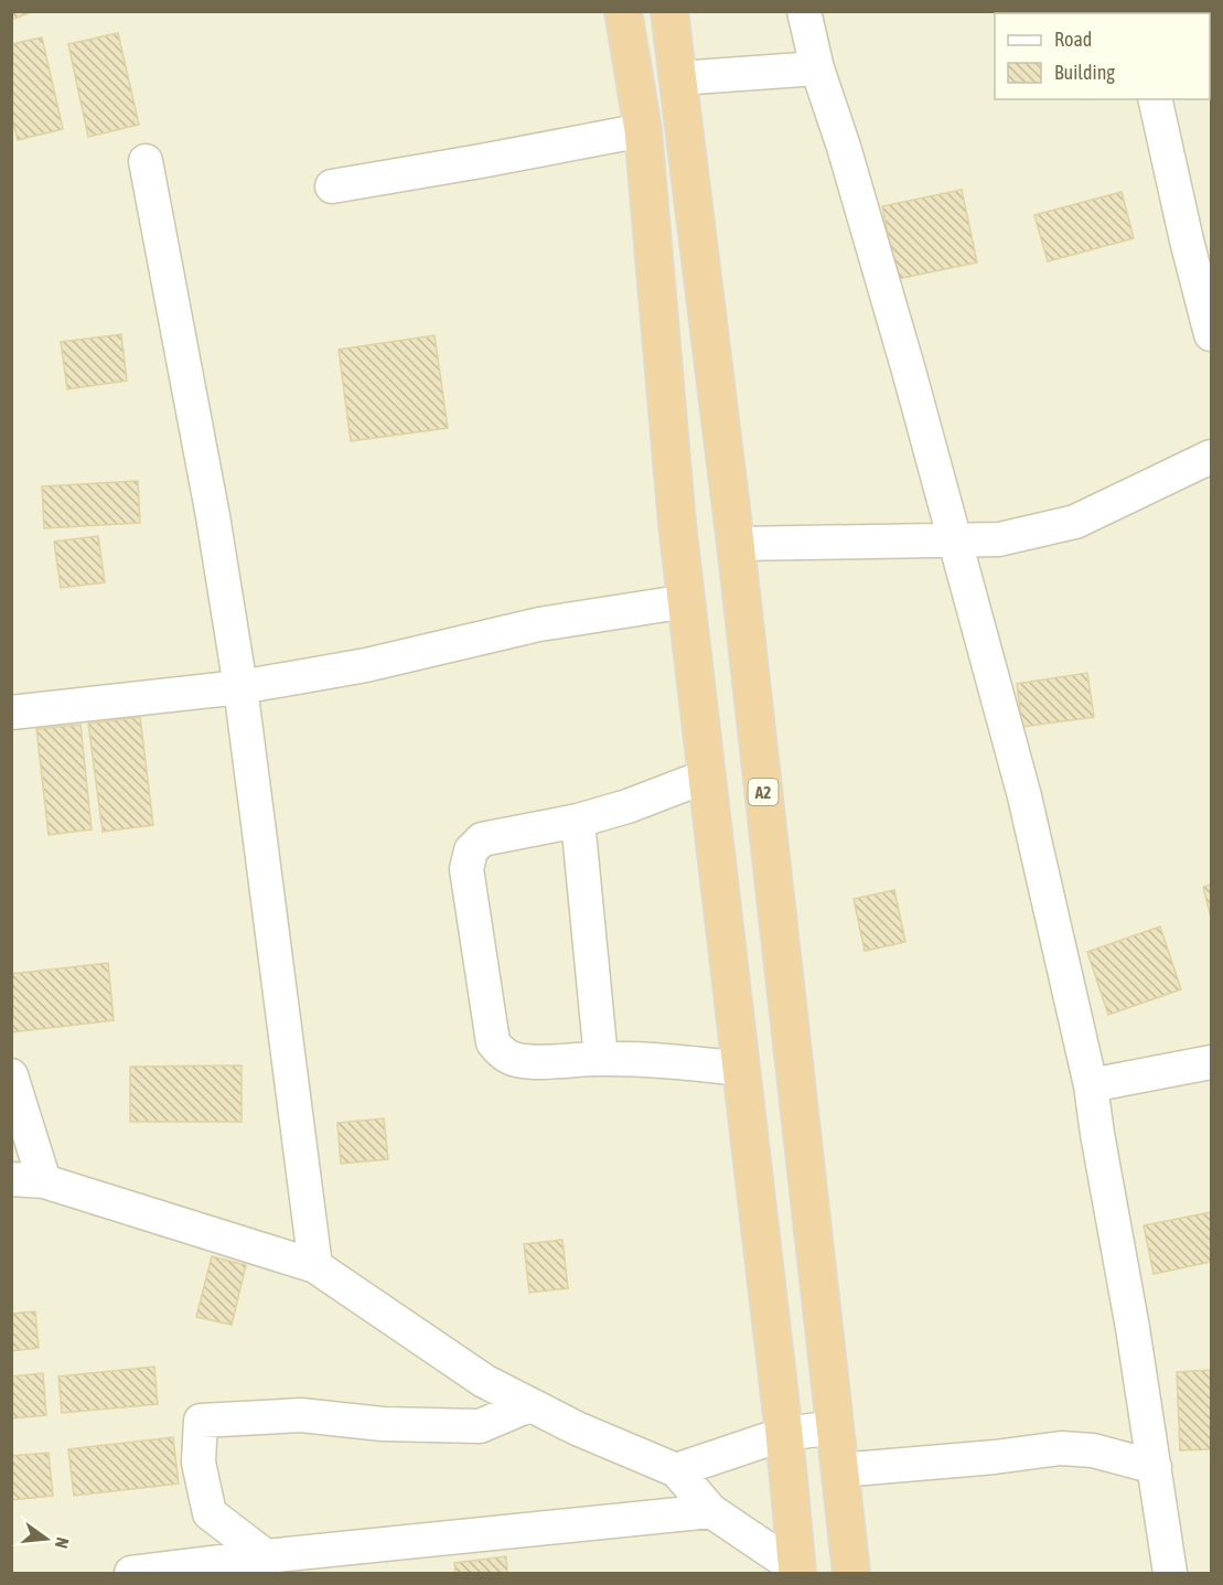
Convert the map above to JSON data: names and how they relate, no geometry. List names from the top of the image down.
{
  "streets": {
    "highway": ["A2"]
  },
  "legend": ["Road", "Building"],
  "north": "right"
}
